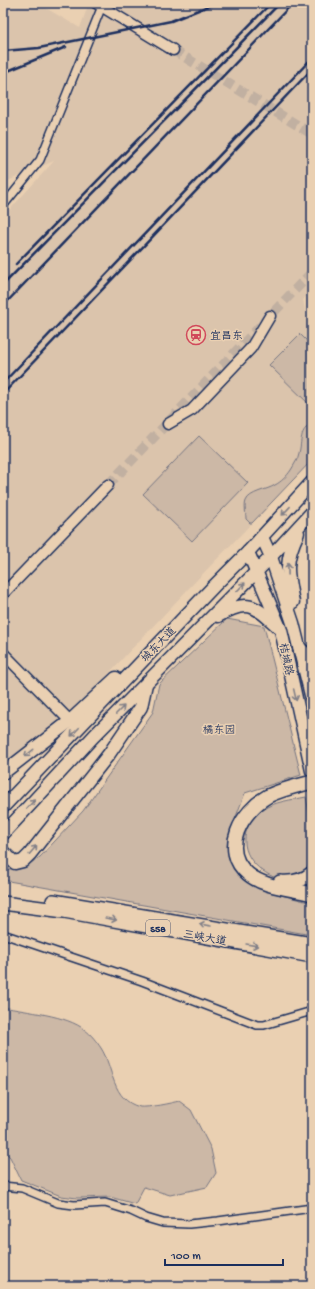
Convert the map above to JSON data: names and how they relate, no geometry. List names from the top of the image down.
{
  "streets": {
    "highway": ["S58", "三峡大道"],
    "main road": ["城东大道", "桔城路"]
  },
  "crossings": [
    ["城东大道", "桔城路"]
  ],
  "parks": ["橘东园"],
  "places": {
    "station": ["宜昌东"]
  },
  "scale_bar": "100 m"
}
